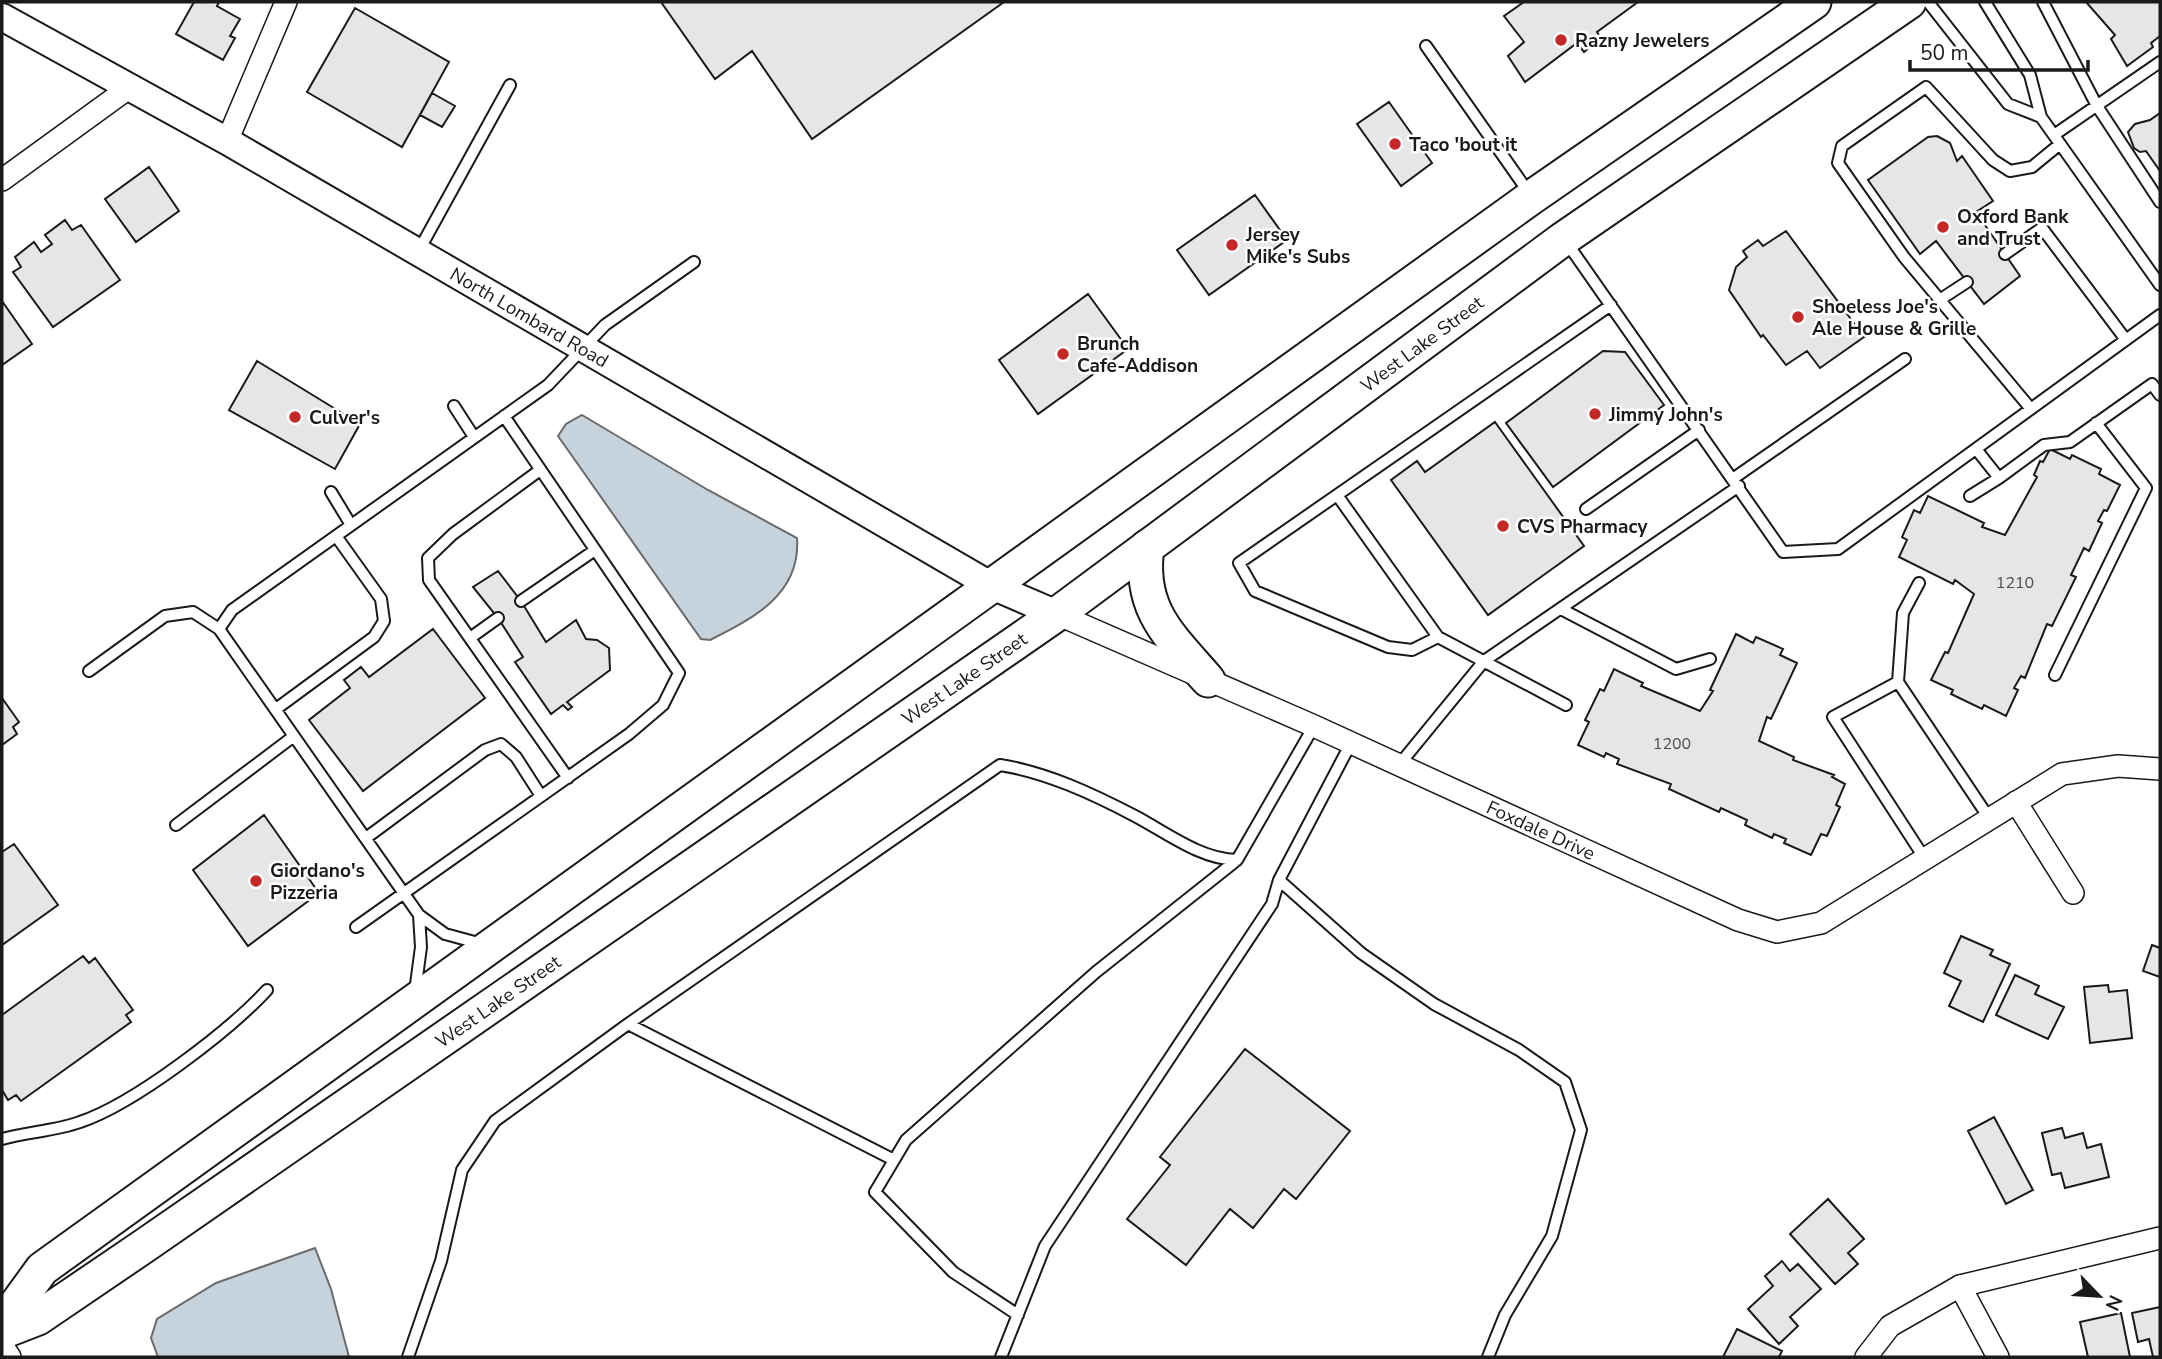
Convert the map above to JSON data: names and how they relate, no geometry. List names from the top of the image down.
{
  "streets": {
    "main road": ["West Lake Street"],
    "street": ["North Lombard Road", "Foxdale Drive"]
  },
  "crossings": [
    ["North Lombard Road", "West Lake Street"],
    ["North Lombard Road", "Foxdale Drive"],
    ["West Lake Street", "Foxdale Drive"]
  ],
  "places": [
    "Razny Jewelers",
    "Taco 'bout it",
    "Oxford Bank and Trust",
    "Jersey Mike's Subs",
    "Shoeless Joe's Ale House & Grille",
    "Brunch Cafe-Addison",
    "Jimmy John's",
    "Culver's",
    "CVS Pharmacy",
    "Giordano's Pizzeria"
  ],
  "house_numbers": ["1210", "1200"],
  "scale_bar": "50 m",
  "north": "bottom right"
}
